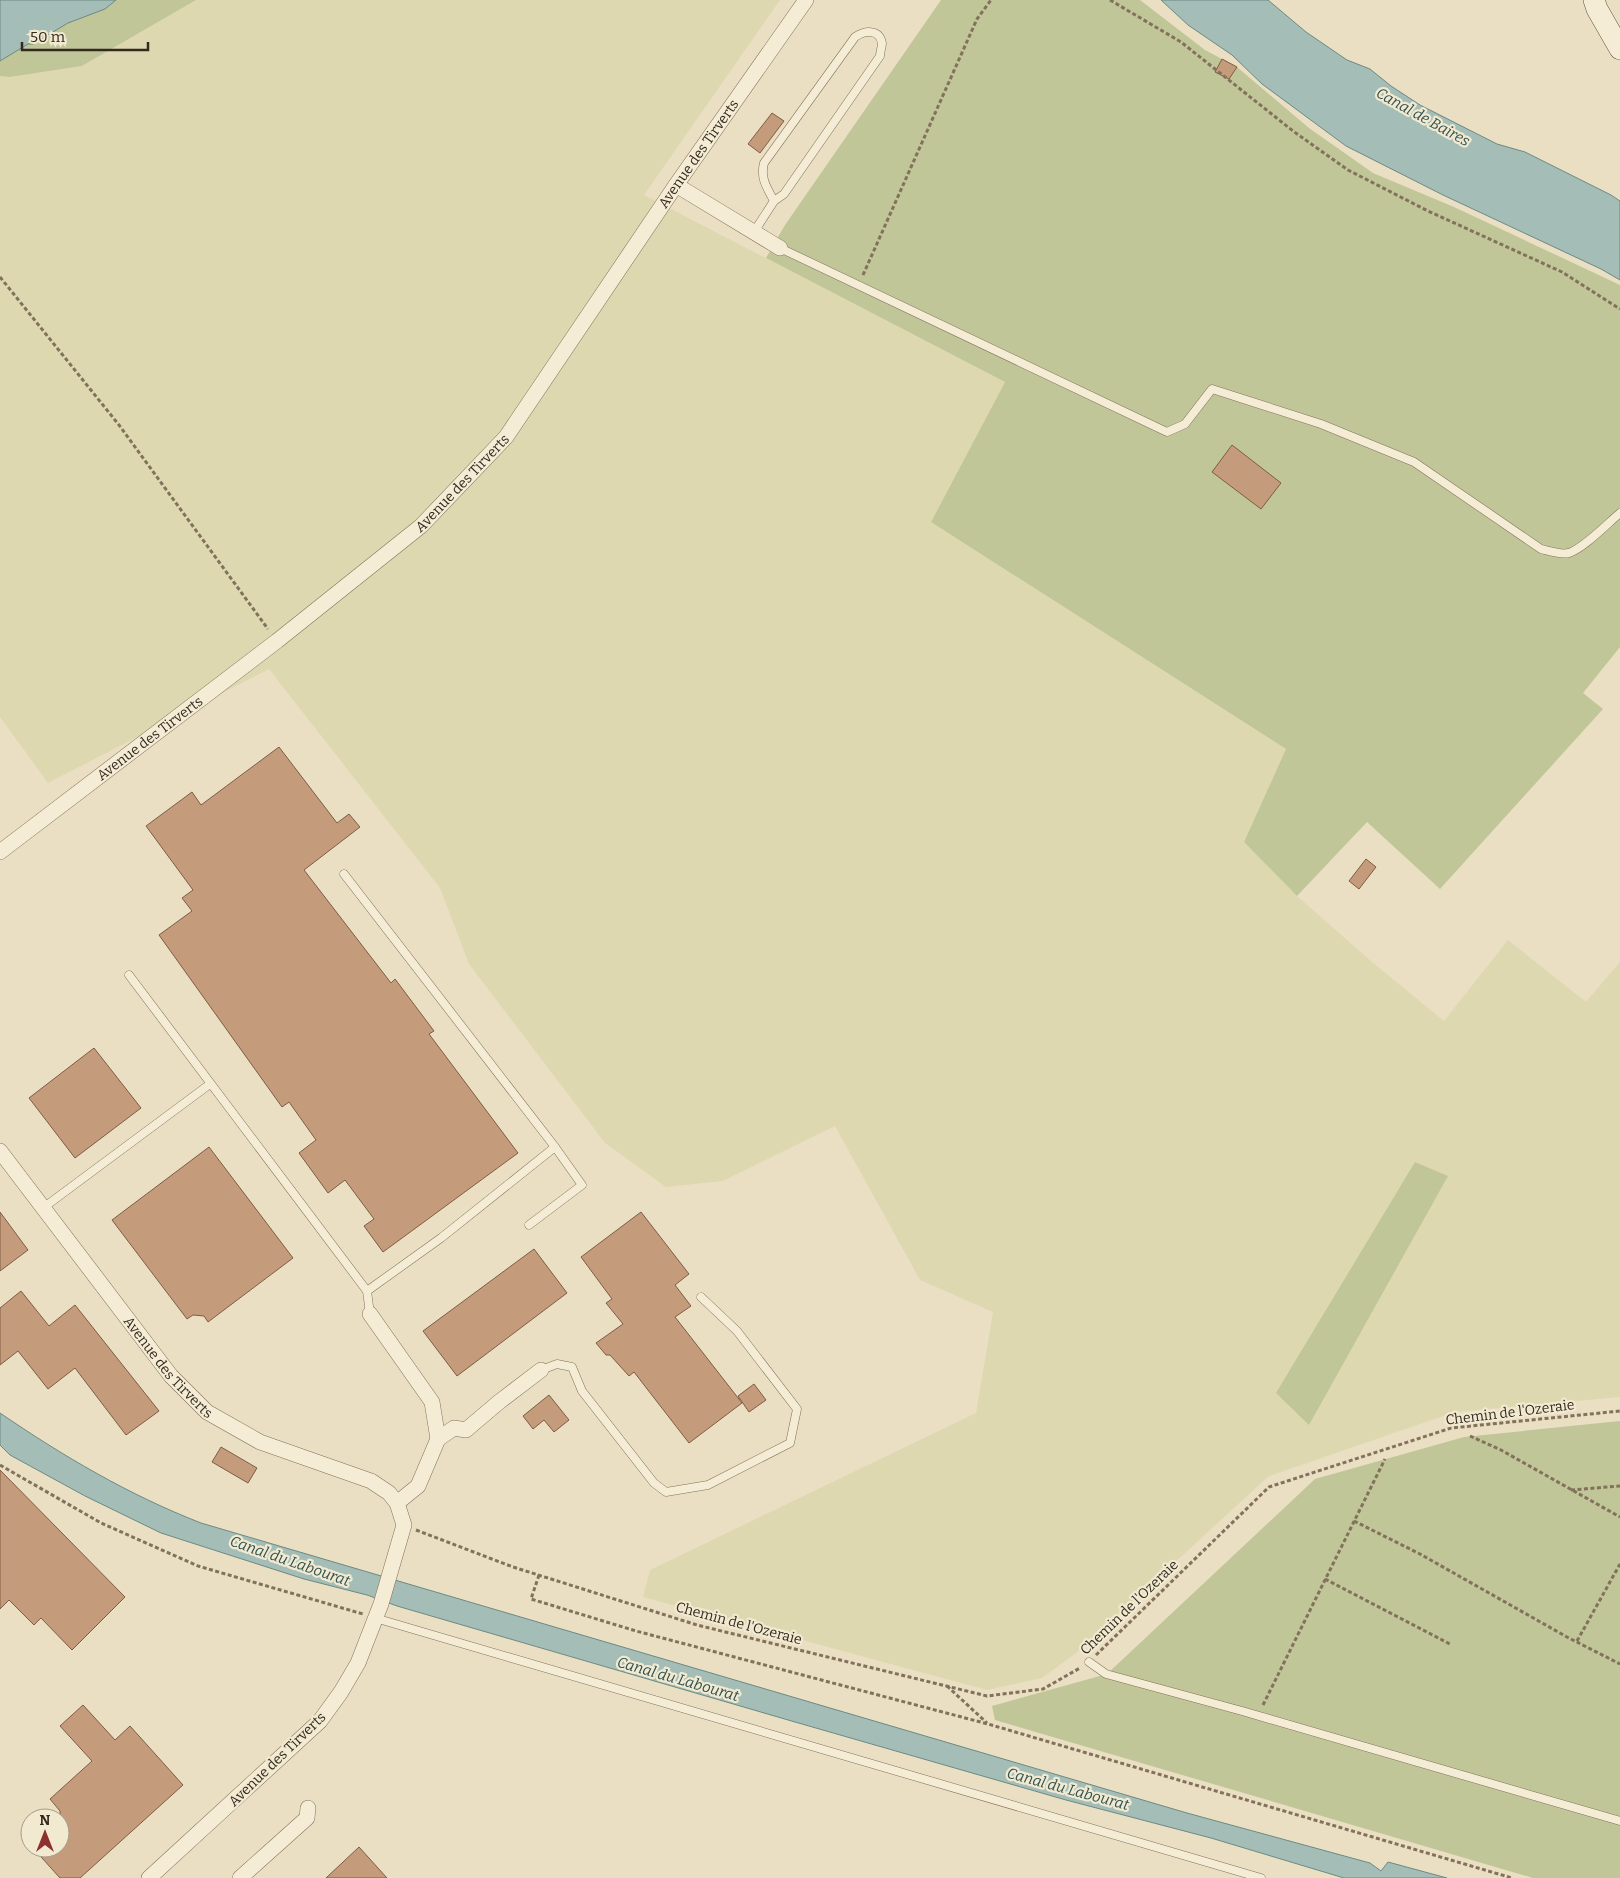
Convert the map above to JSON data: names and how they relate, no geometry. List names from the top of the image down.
{
  "streets": {
    "street": ["Avenue des Tirverts"],
    "path": ["Chemin de l'Ozeraie"]
  },
  "crossings": [
    ["Avenue des Tirverts", "Chemin de l'Ozeraie"]
  ],
  "water": ["Canal de Baires", "Canal du Labourat"],
  "scale_bar": "50 m",
  "north": "top"
}
